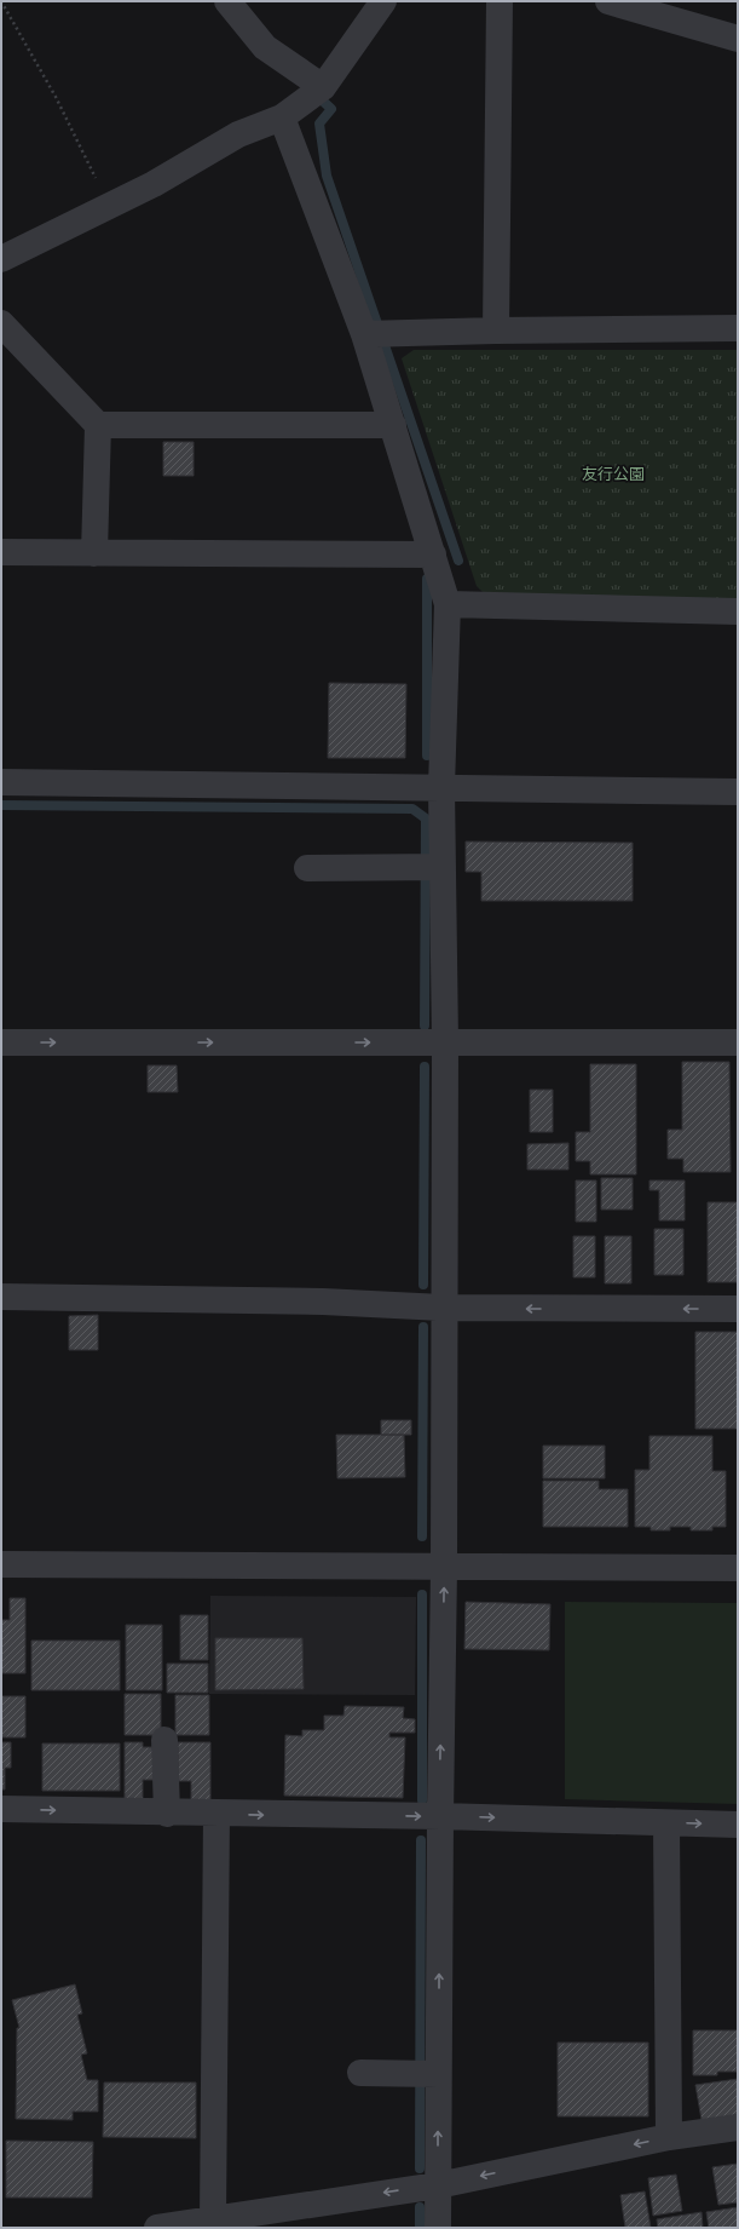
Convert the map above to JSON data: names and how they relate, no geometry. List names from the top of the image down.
{
  "parks": ["友行公園"]
}
